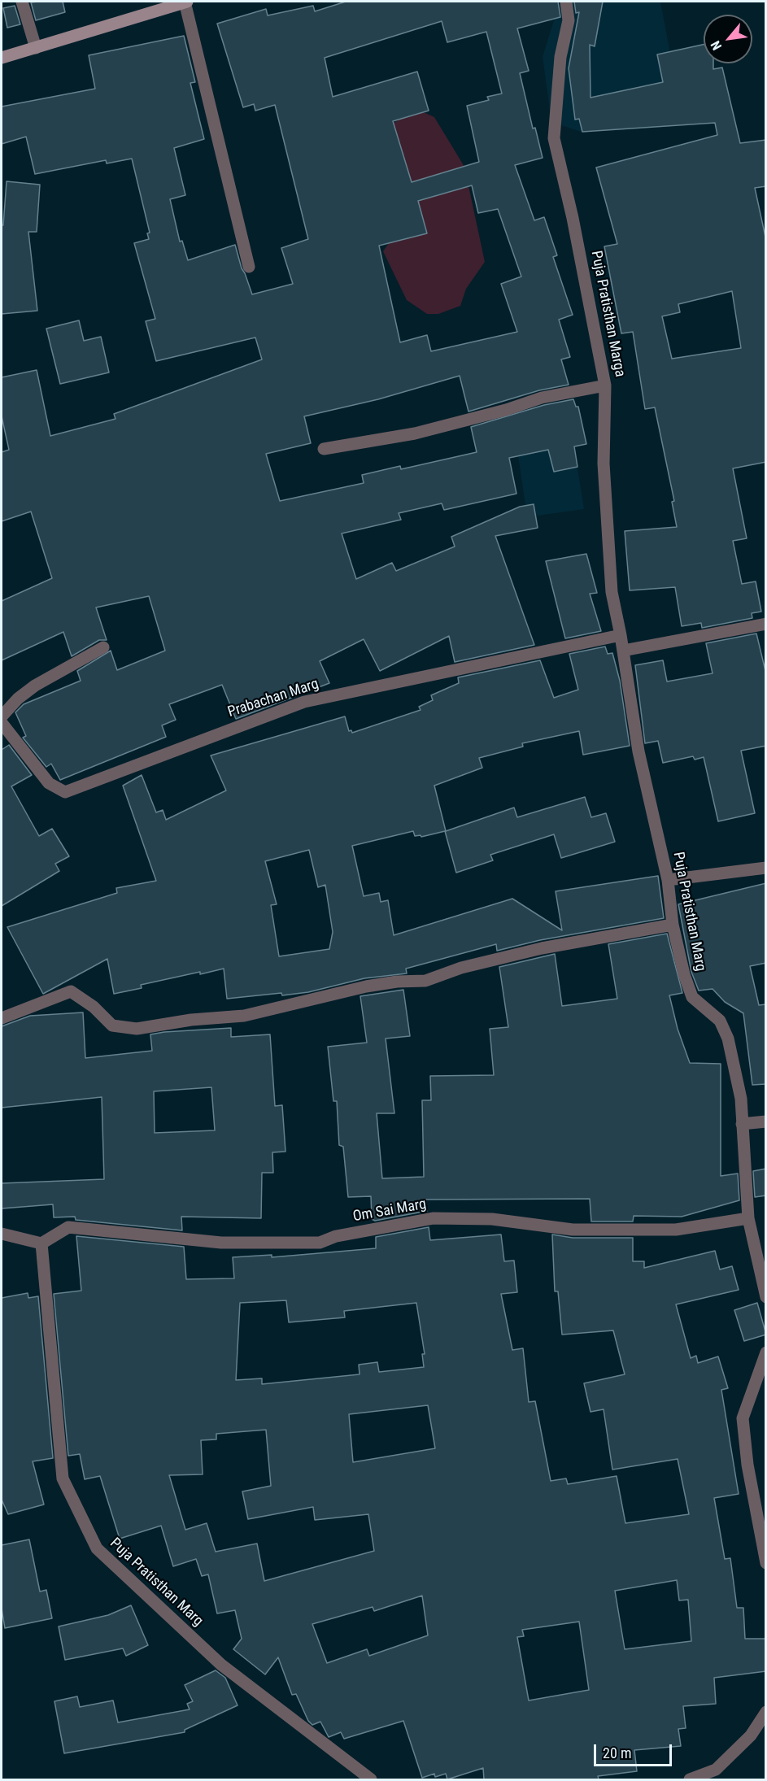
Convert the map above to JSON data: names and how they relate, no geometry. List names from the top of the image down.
{
  "streets": {
    "street": [
      "Puja Pratisthan Marga",
      "Prabachan Marg",
      "Puja Pratisthan Marg",
      "Om Sai Marg"
    ]
  },
  "crossings": [
    ["Puja Pratisthan Marga", "Prabachan Marg"],
    ["Puja Pratisthan Marga", "Puja Pratisthan Marg"],
    ["Prabachan Marg", "Puja Pratisthan Marg"],
    ["Puja Pratisthan Marg", "Om Sai Marg"]
  ],
  "scale_bar": "20 m",
  "north": "bottom left"
}
